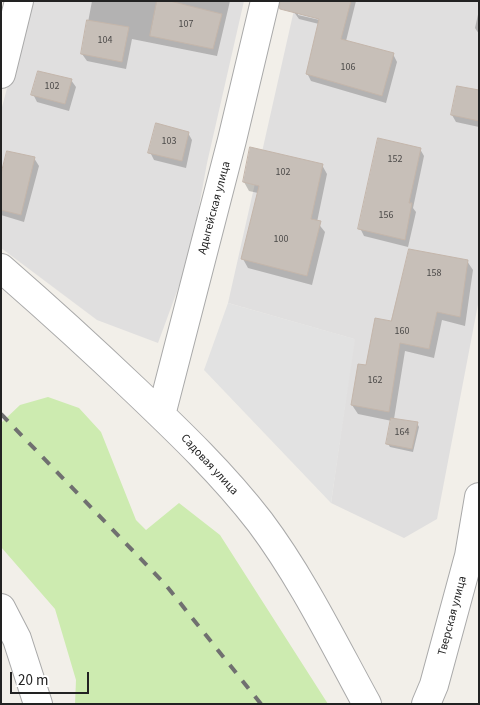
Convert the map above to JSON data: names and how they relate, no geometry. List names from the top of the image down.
{
  "streets": {
    "street": ["Адыгейская улица", "Садовая улица", "Тверская улица"]
  },
  "crossings": [
    ["Адыгейская улица", "Садовая улица"]
  ],
  "house_numbers": [
    "107",
    "104",
    "106",
    "102",
    "103",
    "152",
    "102",
    "156",
    "100",
    "158",
    "160",
    "162",
    "164"
  ],
  "scale_bar": "20 m"
}
